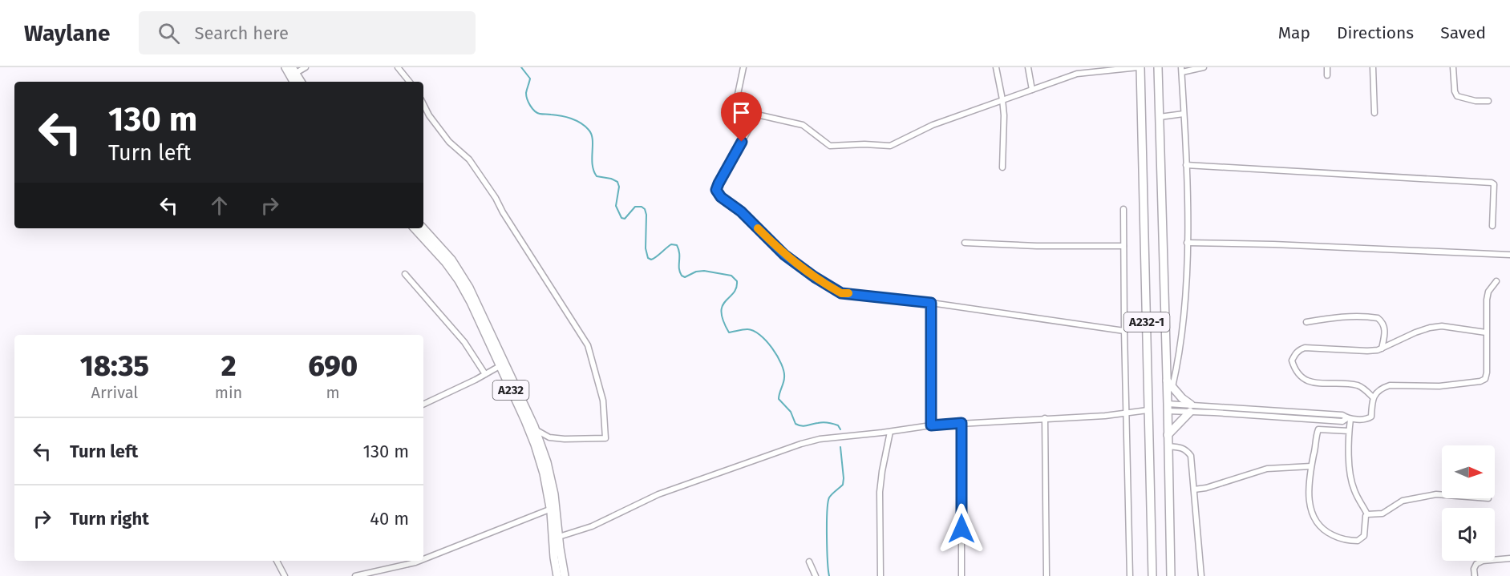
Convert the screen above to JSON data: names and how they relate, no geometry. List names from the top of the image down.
{
  "streets": {
    "main road": ["A232-1", "A232"]
  },
  "north": "right",
  "page": {
    "header": "Waylane",
    "search": "Search here",
    "nav": ["Map", "Directions", "Saved"],
    "turn": ["130 m", "Turn left"],
    "eta": [
      "18:35",
      "Arrival",
      "2",
      "min",
      "690",
      "m"
    ],
    "list": [
      {
        "name": "Turn left",
        "value": "130 m"
      },
      {
        "name": "Turn right",
        "value": "40 m"
      }
    ]
  }
}
